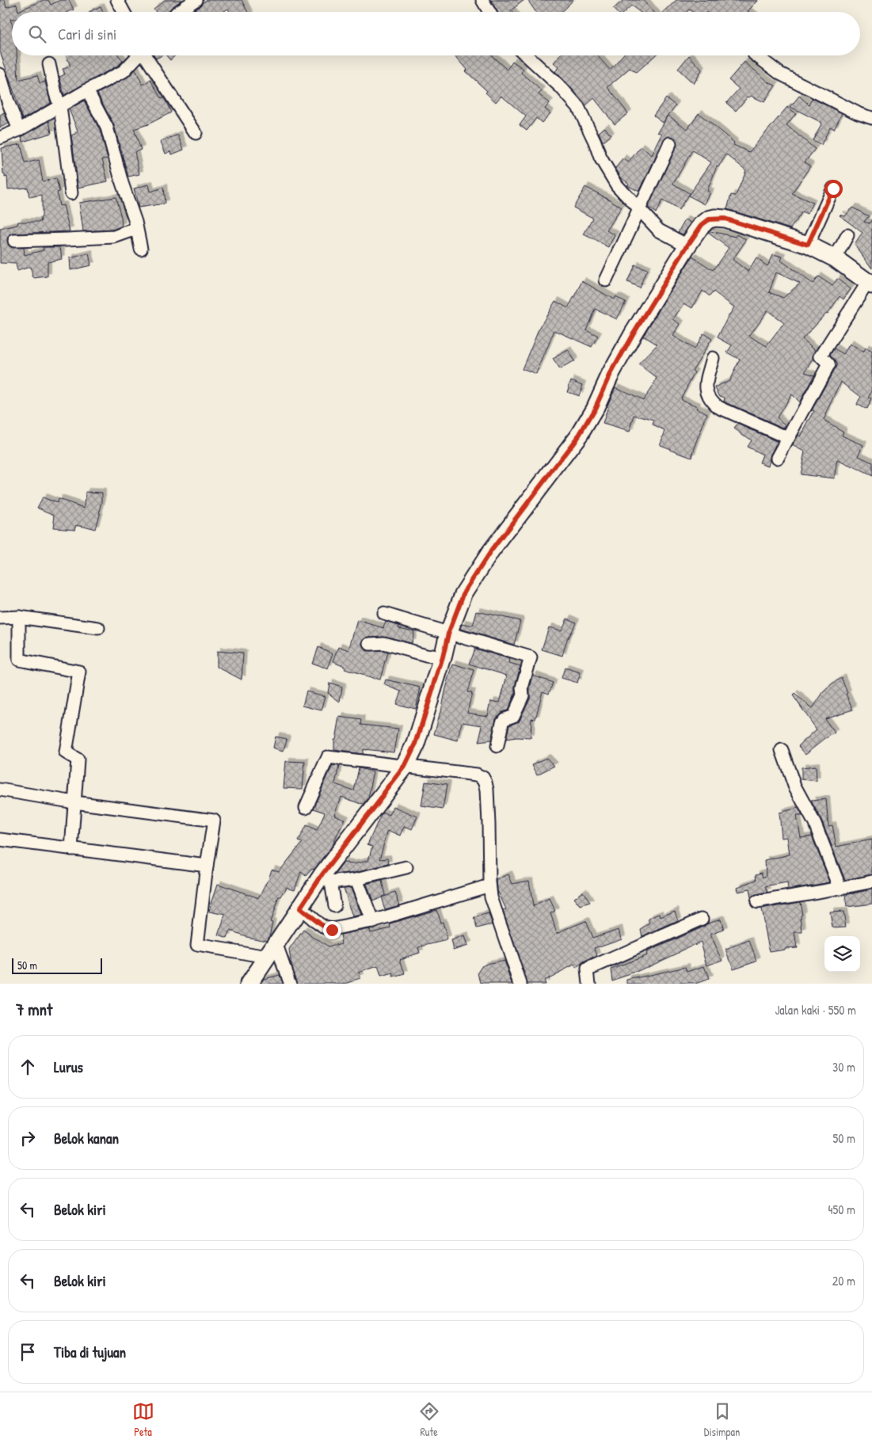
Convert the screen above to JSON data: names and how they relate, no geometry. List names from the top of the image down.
{
  "scale_bar": "50 m",
  "page": {
    "search": "Cari di sini",
    "scale": "50 m",
    "heading": ["7 mnt", "Jalan kaki · 550 m"],
    "list": [
      ["Lurus", "30 m"],
      ["Belok kanan", "50 m"],
      ["Belok kiri", "450 m"],
      ["Belok kiri", "20 m"],
      "Tiba di tujuan"
    ],
    "nav": ["Peta", "Rute", "Disimpan"]
  }
}
